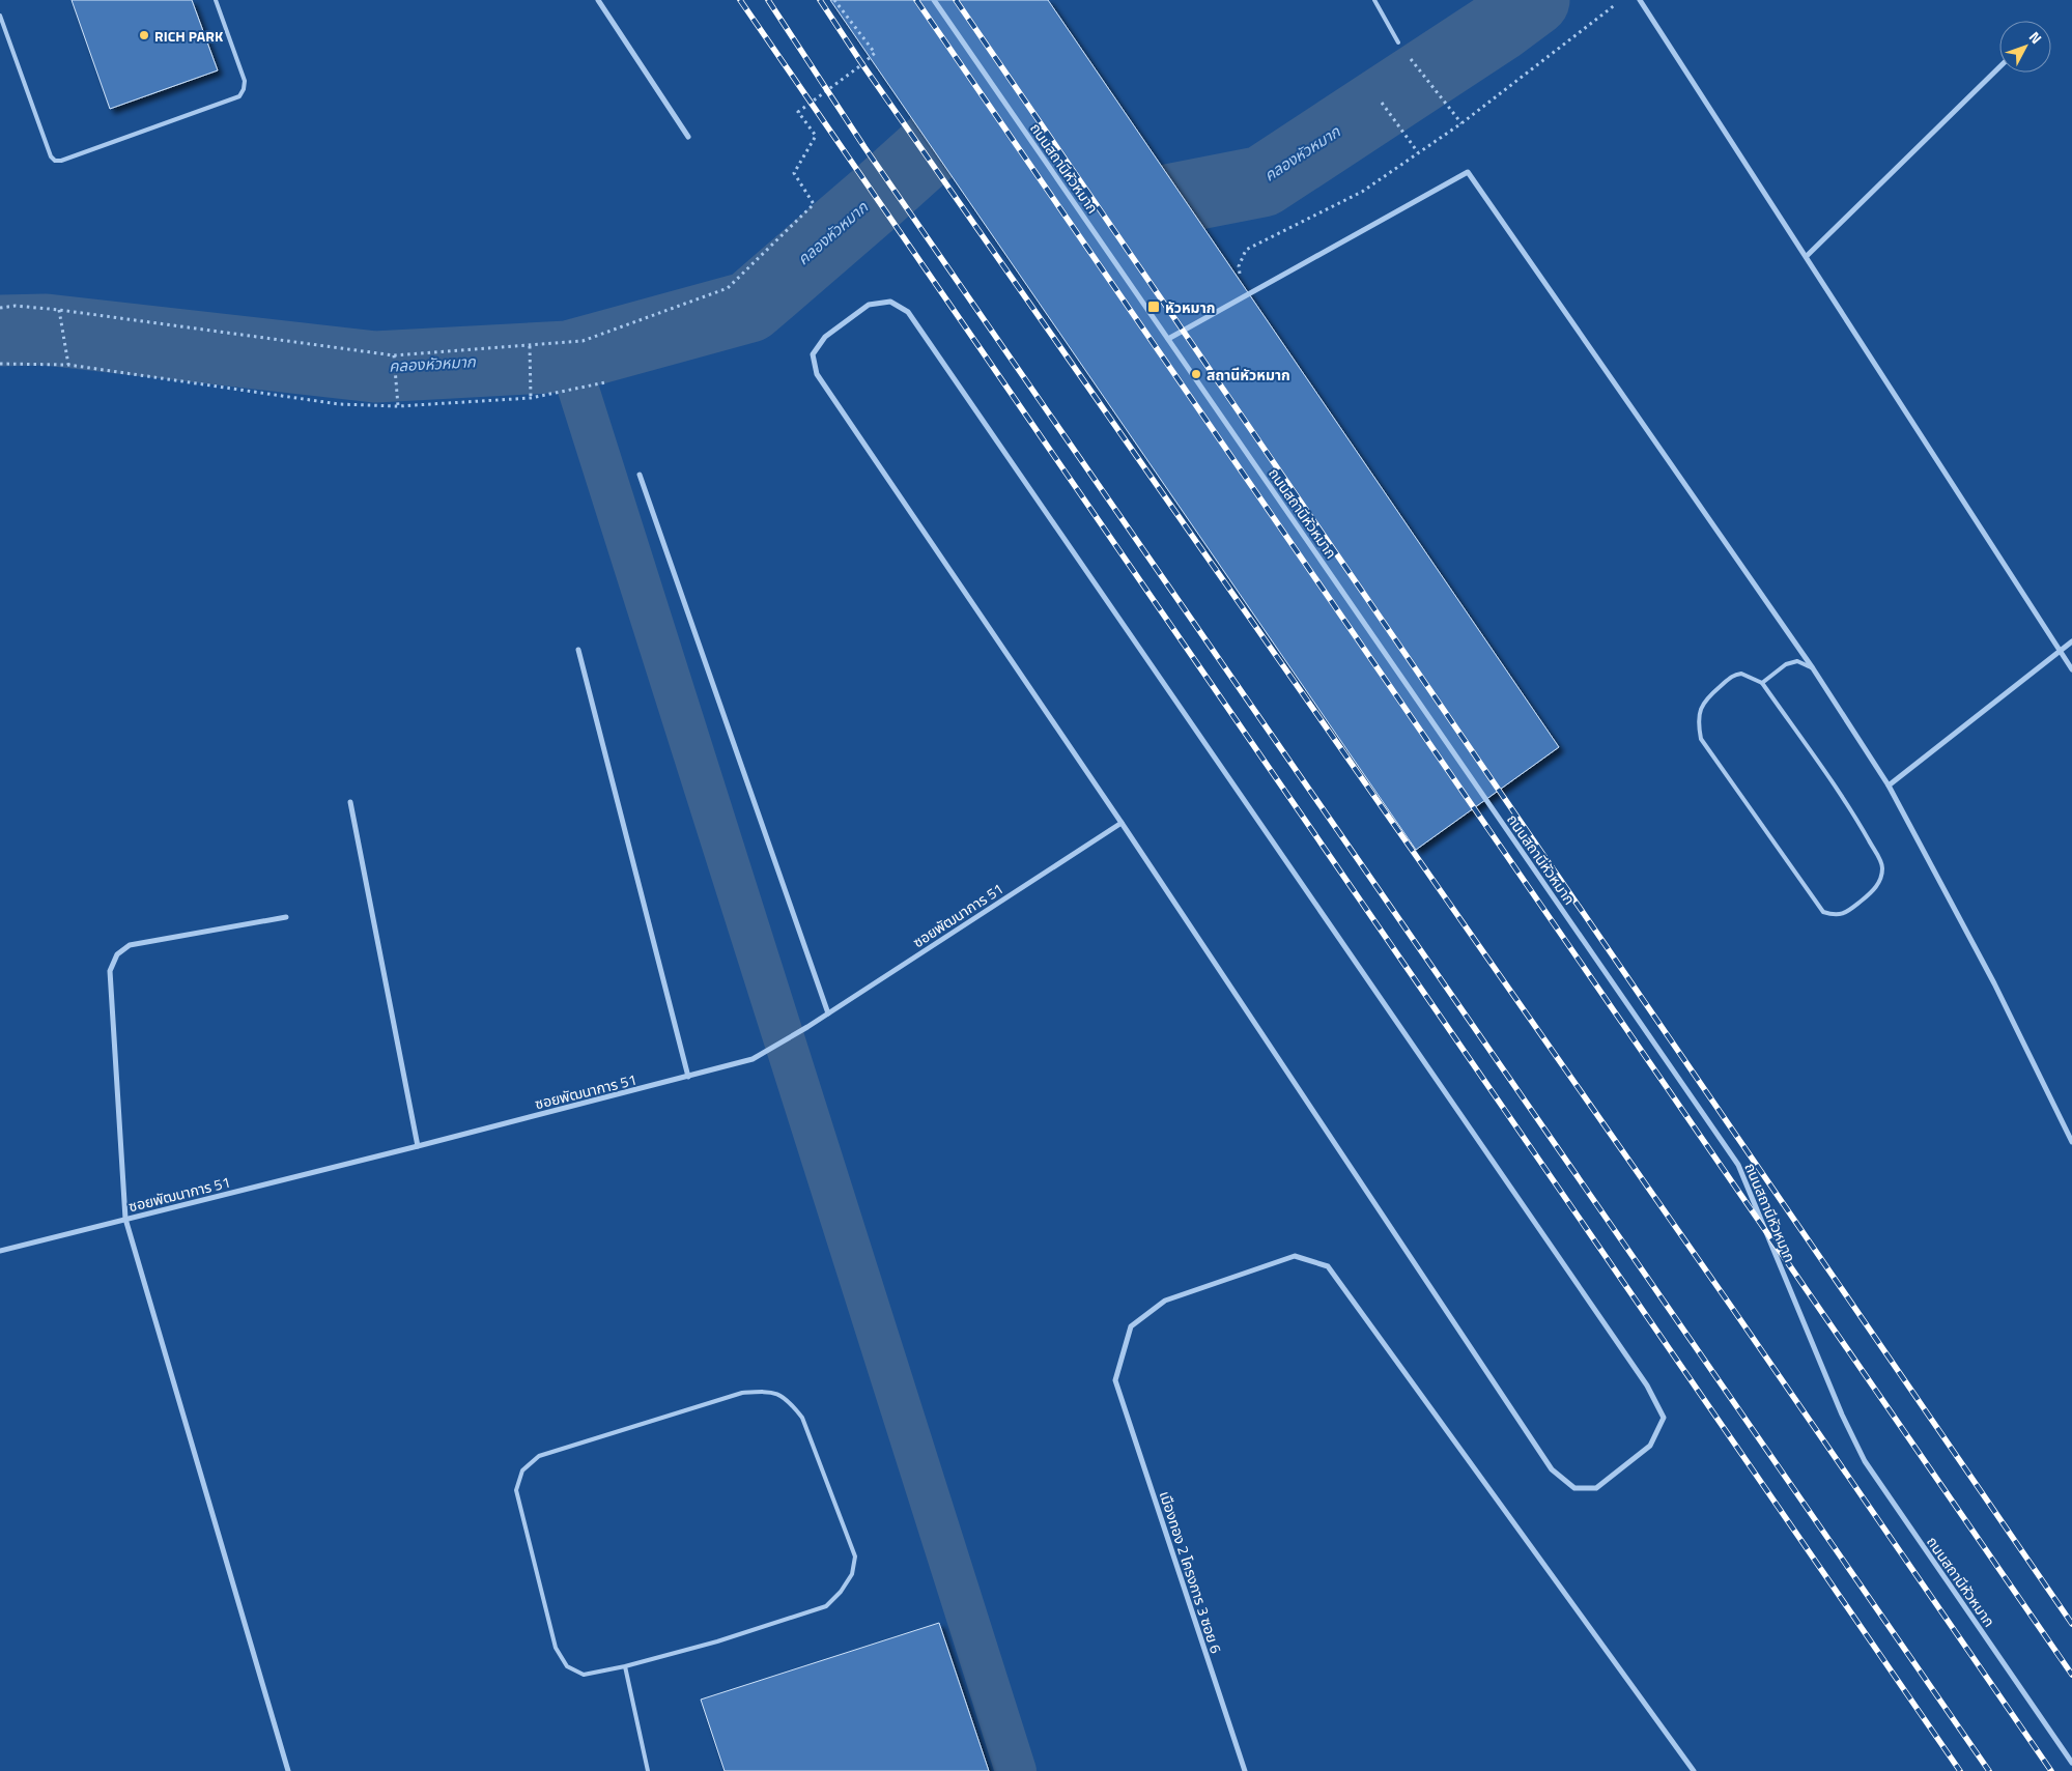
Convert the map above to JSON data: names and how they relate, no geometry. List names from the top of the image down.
{
  "streets": {
    "street": ["ถนนสถานีหัวหมาก", "ซอยพัฒนาการ 51", "เมืองทอง 2 โครงการ 3 ซอย 6"]
  },
  "water": ["คลองหัวหมาก"],
  "places": {
    "other": ["RICH PARK", "สถานีหัวหมาก"],
    "transit": ["หัวหมาก"]
  },
  "north": "top right"
}
